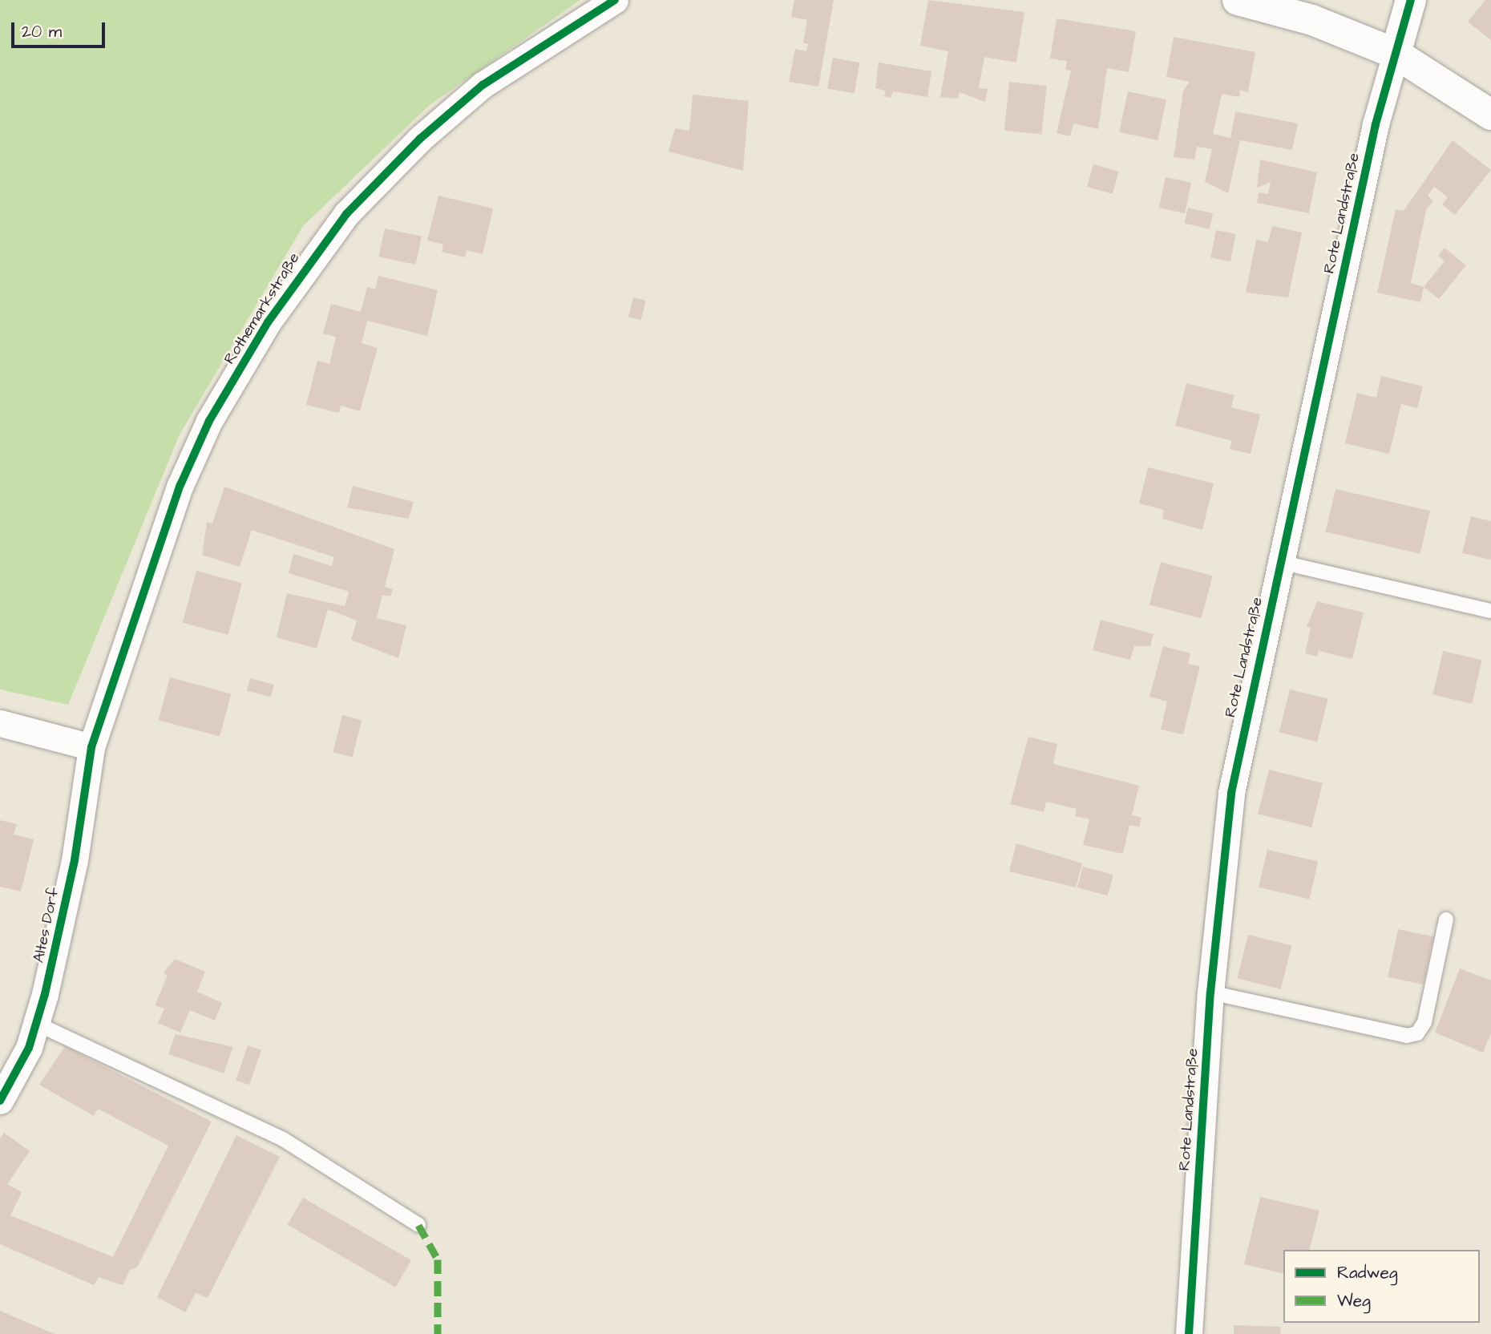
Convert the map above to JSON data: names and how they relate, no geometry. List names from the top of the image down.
{
  "streets": {
    "street": ["Rote Landstraße", "Rothemarkstraße", "Altes Dorf"]
  },
  "crossings": [
    ["Rothemarkstraße", "Altes Dorf"]
  ],
  "legend": ["Radweg", "Weg"],
  "scale_bar": "20 m"
}
